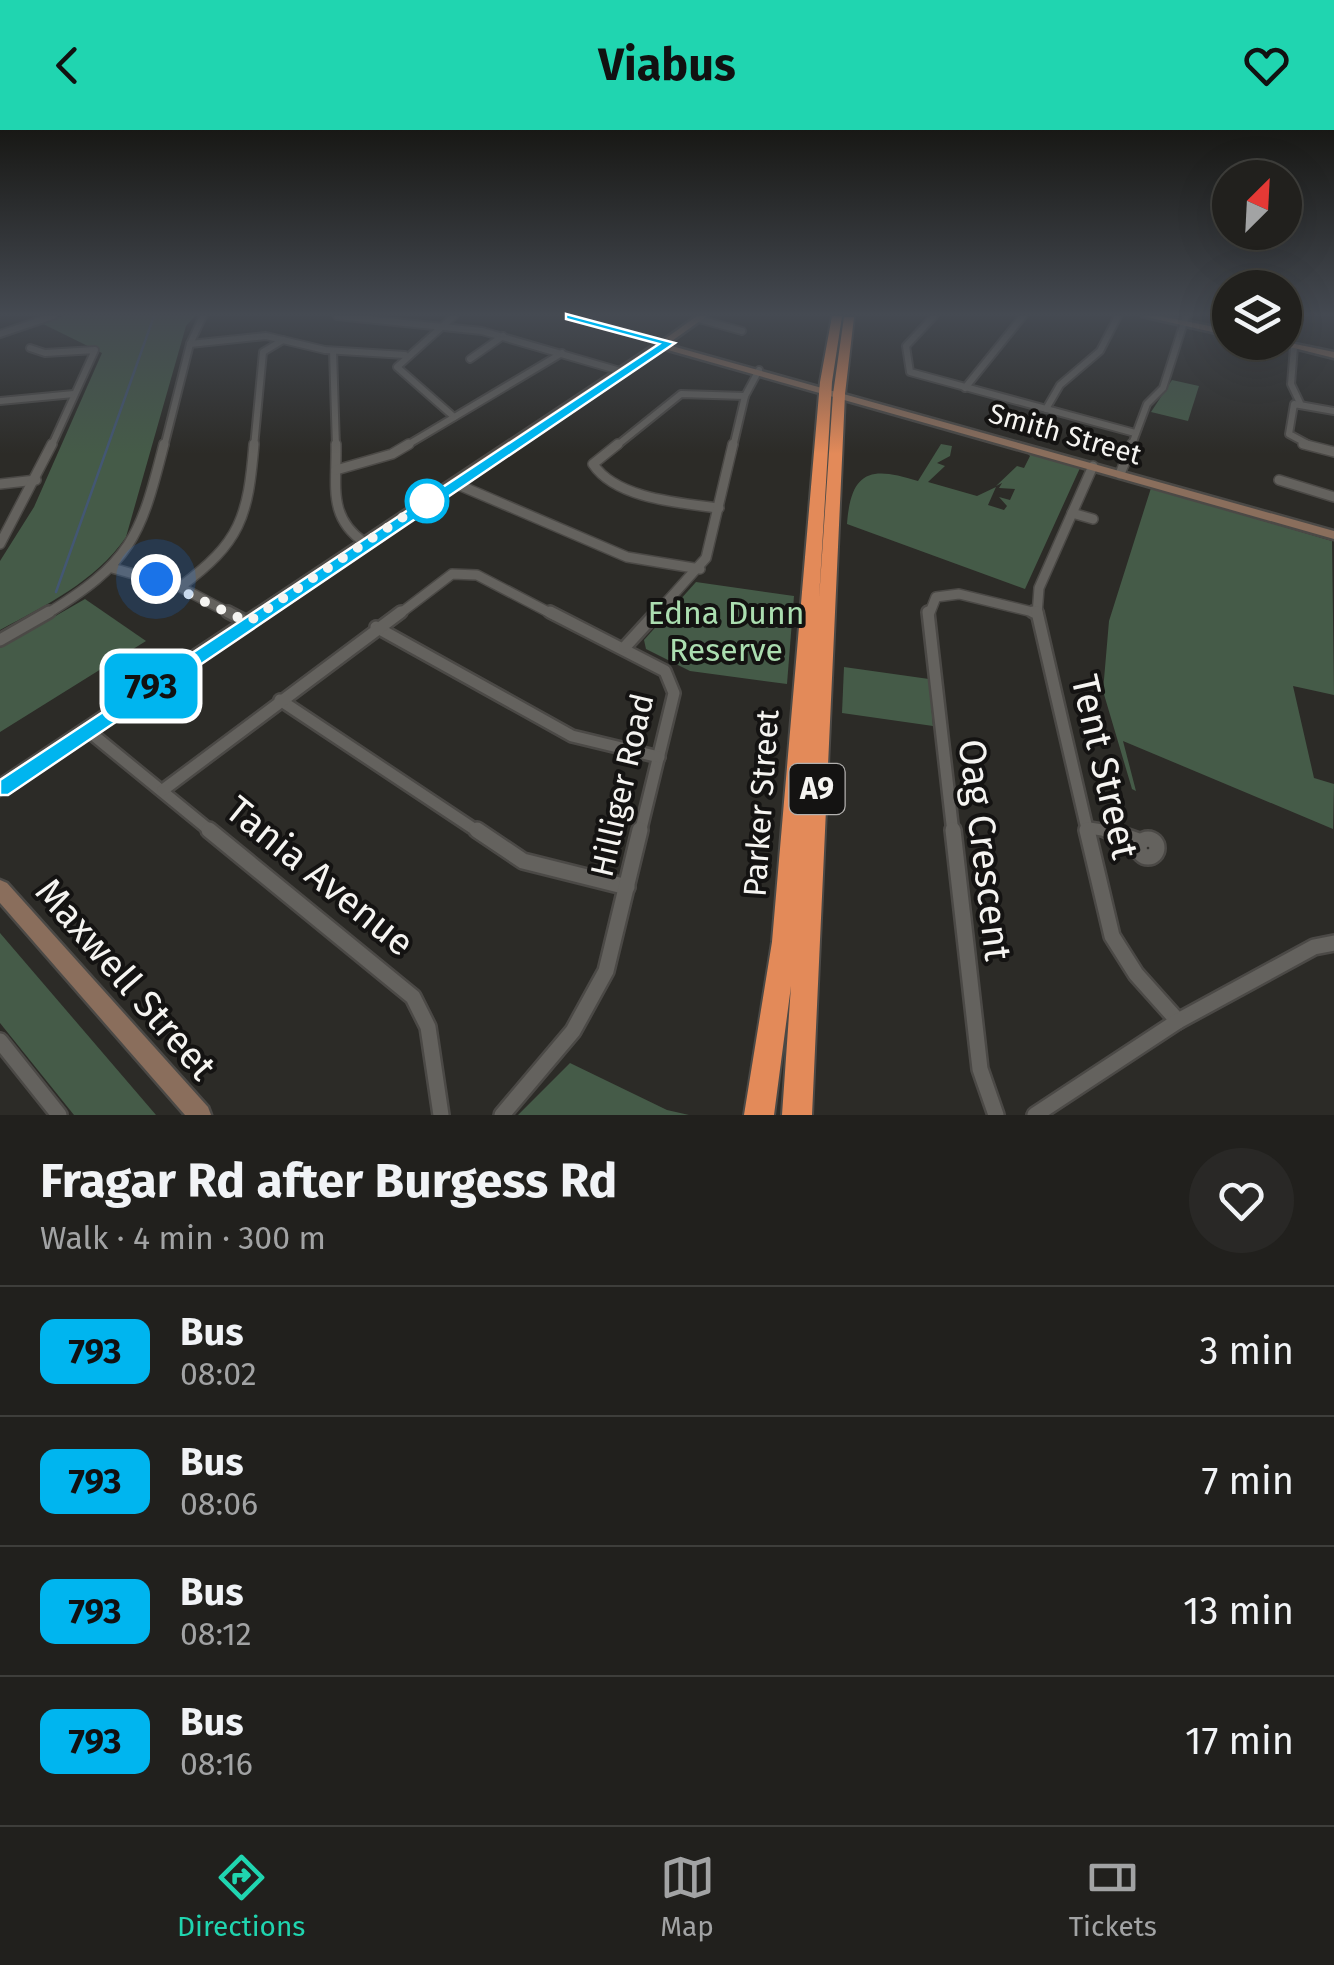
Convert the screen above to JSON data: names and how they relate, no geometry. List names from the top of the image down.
{
  "streets": {
    "highway": ["A9", "Parker Street"],
    "street": [
      "Smith Street",
      "Tent Street",
      "Hilliger Road",
      "Oag Crescent",
      "Tania Avenue",
      "Maxwell Street"
    ]
  },
  "crossings": [
    ["Smith Street", "Tent Street"],
    ["Smith Street", "Parker Street"],
    ["Tent Street", "Oag Crescent"],
    ["Hilliger Road", "Tania Avenue"]
  ],
  "parks": ["Edna Dunn Reserve"],
  "lines": ["bus line 793"],
  "north": "top right",
  "page": {
    "header": "Viabus",
    "on_map": "793",
    "heading": ["Fragar Rd after Burgess Rd", "Walk · 4 min · 300 m"],
    "list": [
      {
        "mark": "793",
        "name": "Bus",
        "note": "08:02",
        "value": "3 min"
      },
      {
        "mark": "793",
        "name": "Bus",
        "note": "08:06",
        "value": "7 min"
      },
      {
        "mark": "793",
        "name": "Bus",
        "note": "08:12",
        "value": "13 min"
      },
      {
        "mark": "793",
        "name": "Bus",
        "note": "08:16",
        "value": "17 min"
      }
    ],
    "tabs": ["Directions", "Map", "Tickets"]
  }
}
